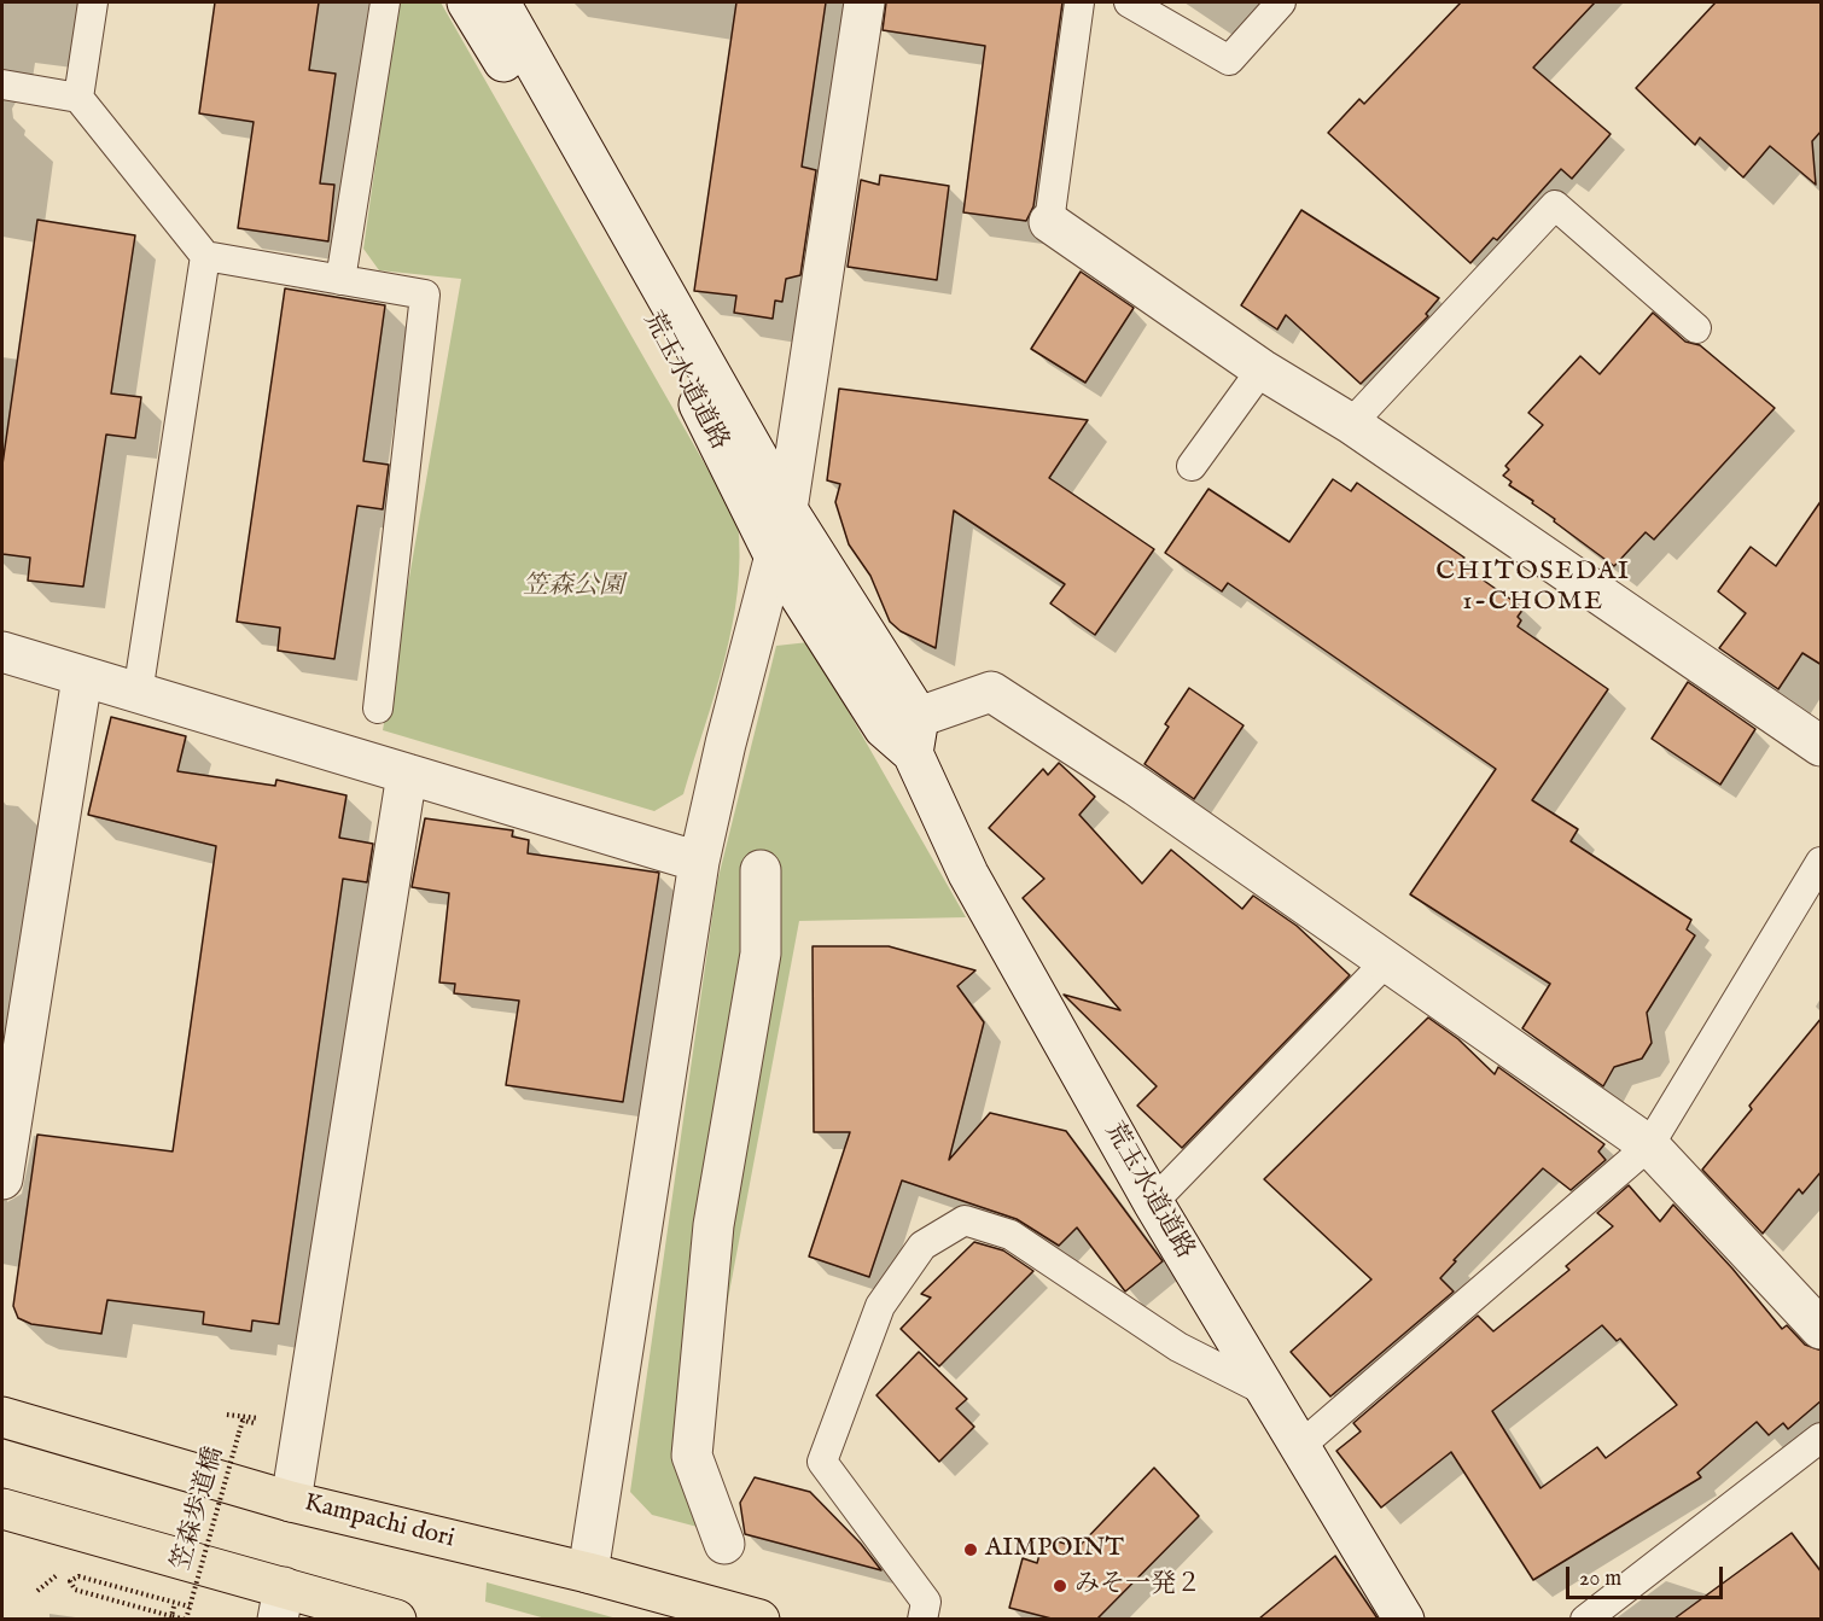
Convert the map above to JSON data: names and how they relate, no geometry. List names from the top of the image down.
{
  "streets": {
    "main road": ["Kampachi dori"],
    "street": ["荒玉水道道路"],
    "path": ["笠森歩道橋"]
  },
  "districts": ["CHITOSEDAI 1-CHOME"],
  "parks": ["笠森公園"],
  "places": ["AIMPOINT", "みそ一発２"],
  "scale_bar": "20 m"
}
